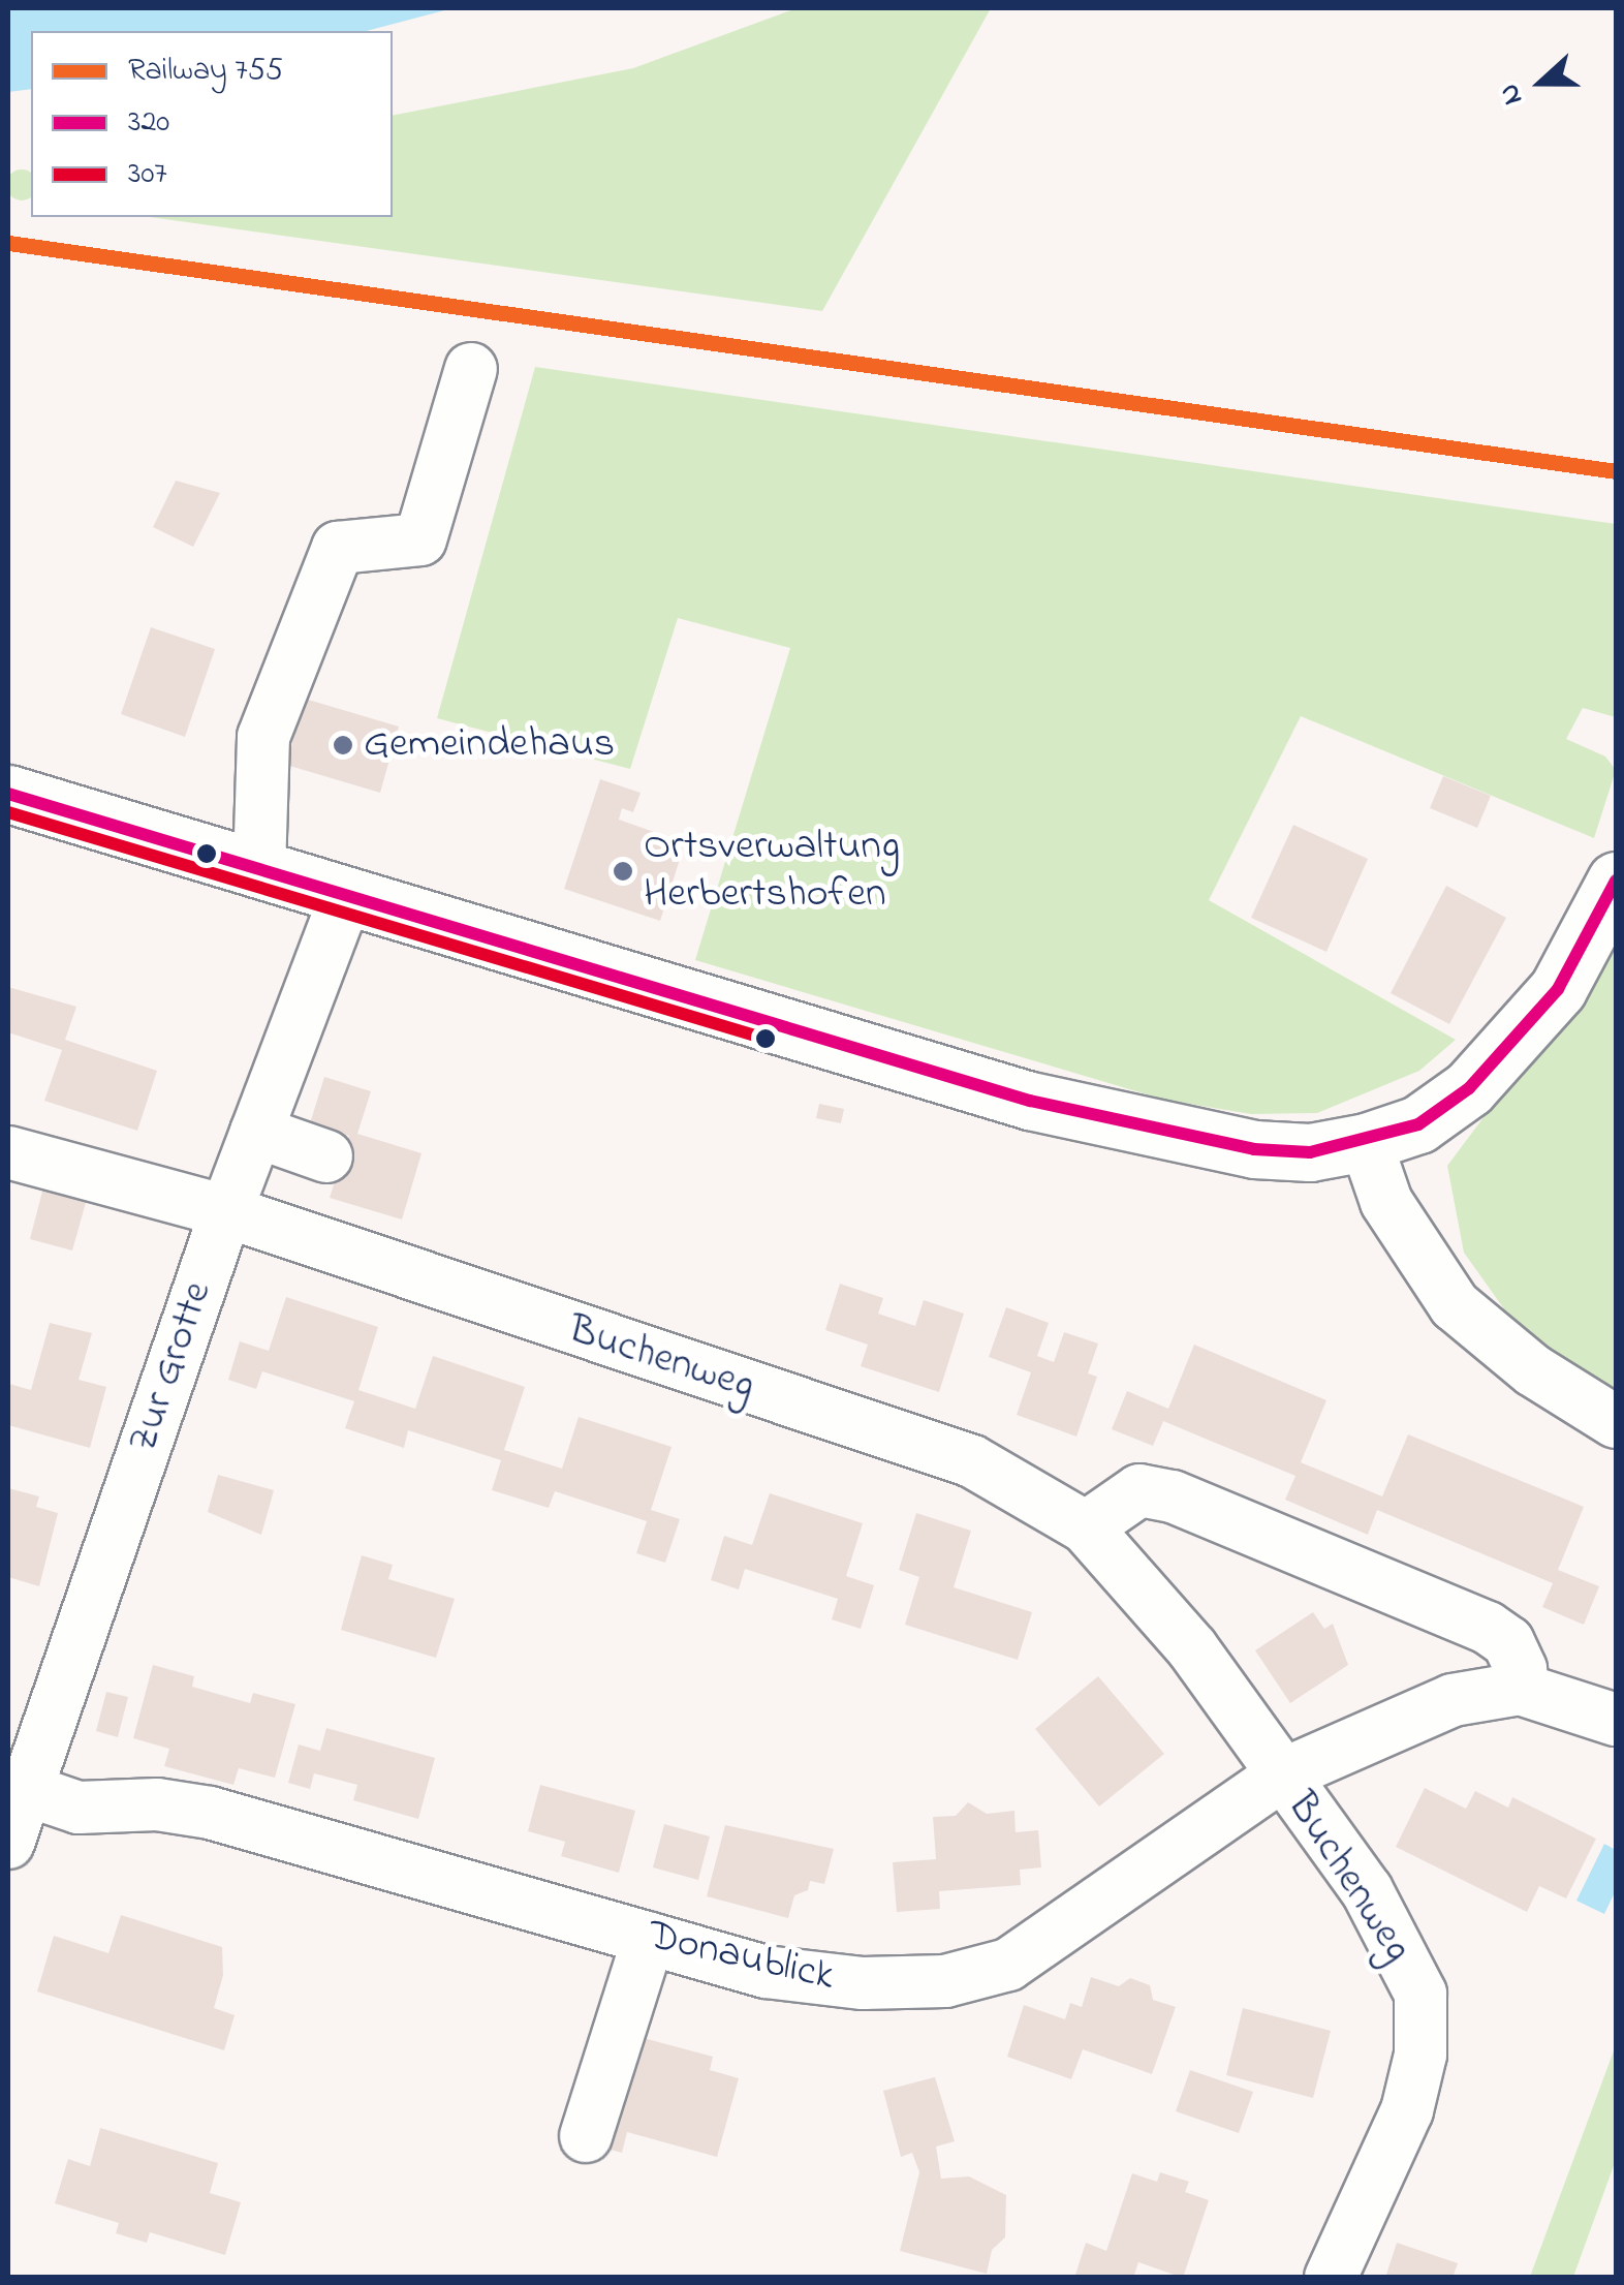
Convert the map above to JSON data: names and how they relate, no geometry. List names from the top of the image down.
{
  "streets": {
    "street": ["Buchenweg", "Zur Grotte", "Donaublick"]
  },
  "crossings": [
    ["Buchenweg", "Zur Grotte"],
    ["Buchenweg", "Donaublick"],
    ["Zur Grotte", "Donaublick"]
  ],
  "places": ["Gemeindehaus", "Ortsverwaltung Herbertshofen"],
  "lines": ["rail line 755", "transit line 320", "transit line 307"],
  "legend": ["Railway 755", "320", "307"],
  "north": "left"
}
